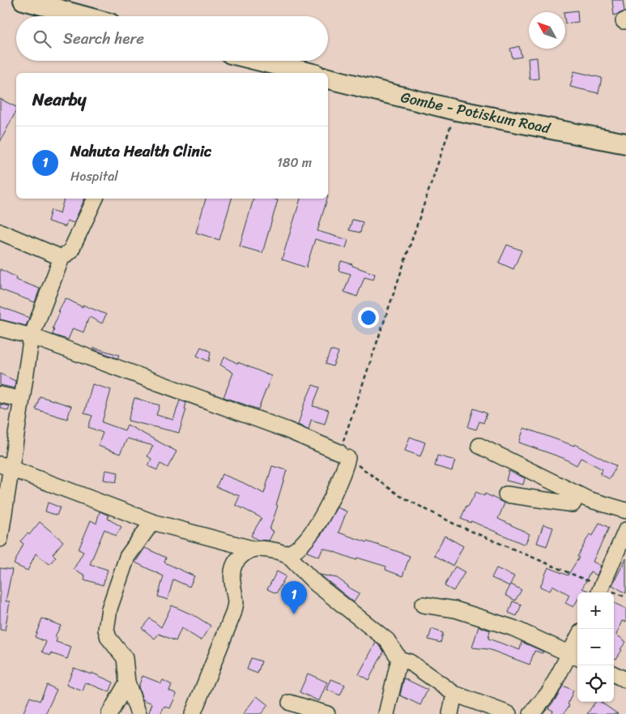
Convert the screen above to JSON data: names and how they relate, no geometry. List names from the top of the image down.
{
  "streets": {
    "main road": ["Gombe - Potiskum Road"]
  },
  "north": "top left",
  "page": {
    "search": "Search here",
    "heading": "Nearby",
    "list": [
      {
        "mark": "1",
        "name": "Nahuta Health Clinic",
        "note": "Hospital",
        "value": "180 m"
      }
    ],
    "pins": "1",
    "map_buttons": ["+", "−"]
  }
}
